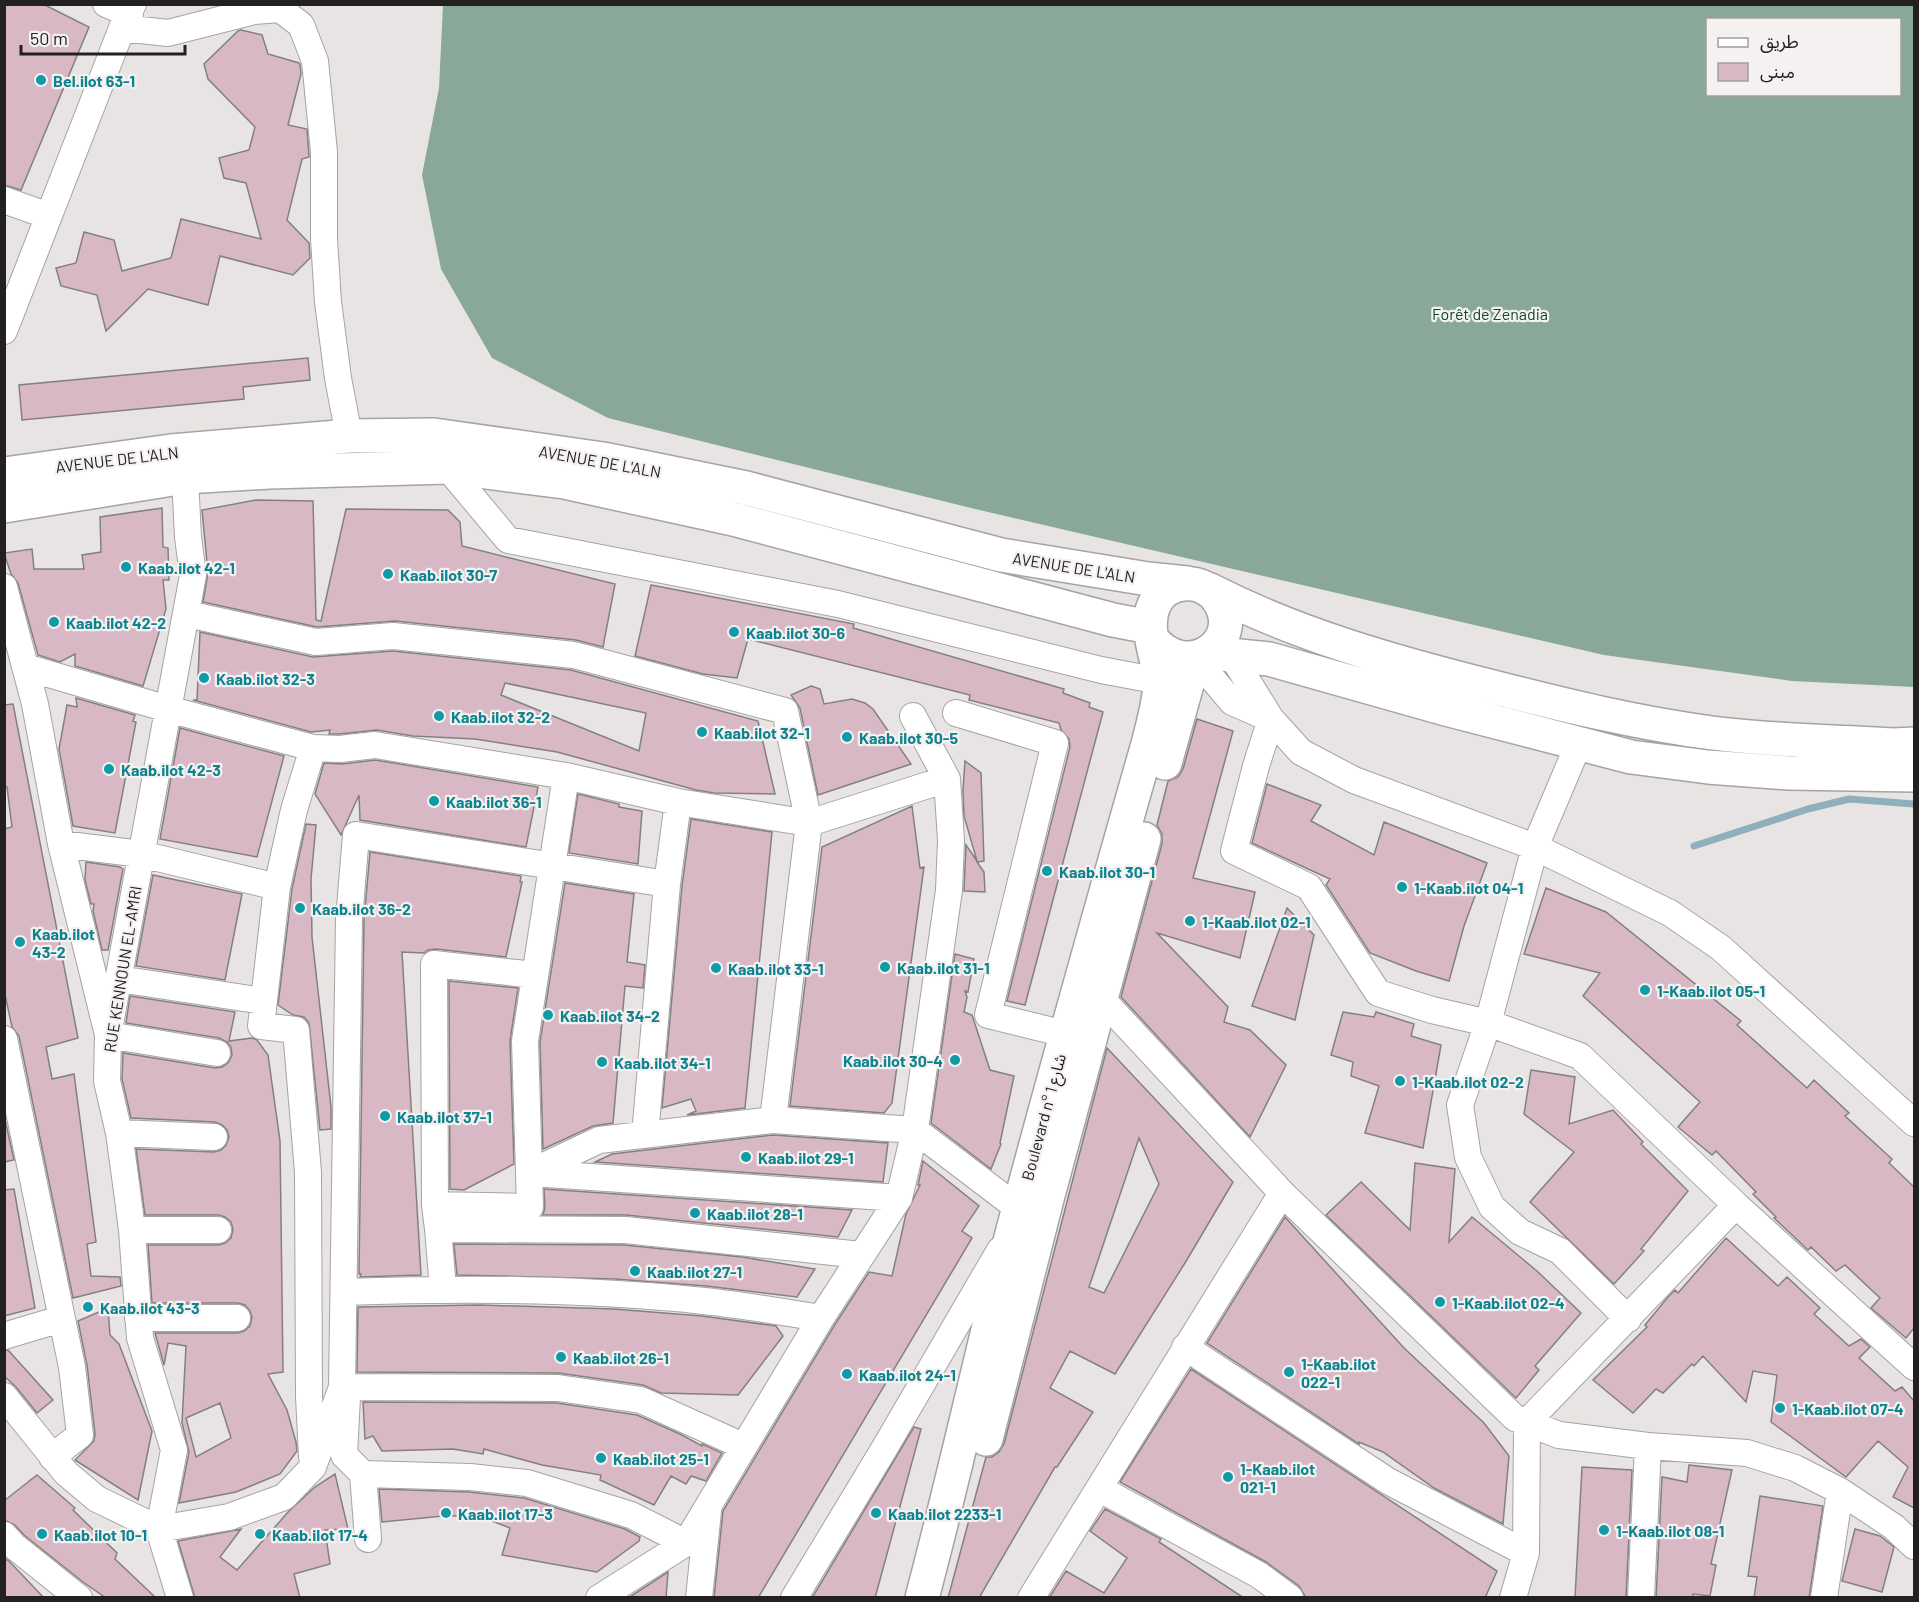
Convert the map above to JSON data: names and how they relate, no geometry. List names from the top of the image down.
{
  "streets": {
    "main road": ["AVENUE DE L'ALN", "Boulevard n° شارع 1"],
    "street": ["RUE KENNOUN EL-AMRI"]
  },
  "crossings": [
    ["AVENUE DE L'ALN", "Boulevard n° شارع 1"]
  ],
  "parks": ["Forêt de Zenadia"],
  "places": [
    "Bel.ilot 63-1",
    "Kaab.ilot 42-1",
    "Kaab.ilot 30-7",
    "Kaab.ilot 42-2",
    "Kaab.ilot 30-6",
    "Kaab.ilot 32-3",
    "Kaab.ilot 32-2",
    "Kaab.ilot 32-1",
    "Kaab.ilot 30-5",
    "Kaab.ilot 42-3",
    "Kaab.ilot 36-1",
    "Kaab.ilot 30-1",
    "1-Kaab.ilot 04-1",
    "Kaab.ilot 36-2",
    "1-Kaab.ilot 02-1",
    "Kaab.ilot 43-2",
    "Kaab.ilot 31-1",
    "Kaab.ilot 33-1",
    "1-Kaab.ilot 05-1",
    "Kaab.ilot 34-2",
    "Kaab.ilot 30-4",
    "Kaab.ilot 34-1",
    "1-Kaab.ilot 02-2",
    "Kaab.ilot 37-1",
    "Kaab.ilot 29-1",
    "Kaab.ilot 28-1",
    "Kaab.ilot 27-1",
    "1-Kaab.ilot 02-4",
    "Kaab.ilot 43-3",
    "Kaab.ilot 26-1",
    "1-Kaab.ilot 022-1",
    "Kaab.ilot 24-1",
    "1-Kaab.ilot 07-4",
    "Kaab.ilot 25-1",
    "1-Kaab.ilot 021-1",
    "Kaab.ilot 17-3",
    "Kaab.ilot 2233-1",
    "1-Kaab.ilot 08-1",
    "Kaab.ilot 10-1",
    "Kaab.ilot 17-4"
  ],
  "legend": ["طريق", "مبنى"],
  "scale_bar": "50 m"
}
